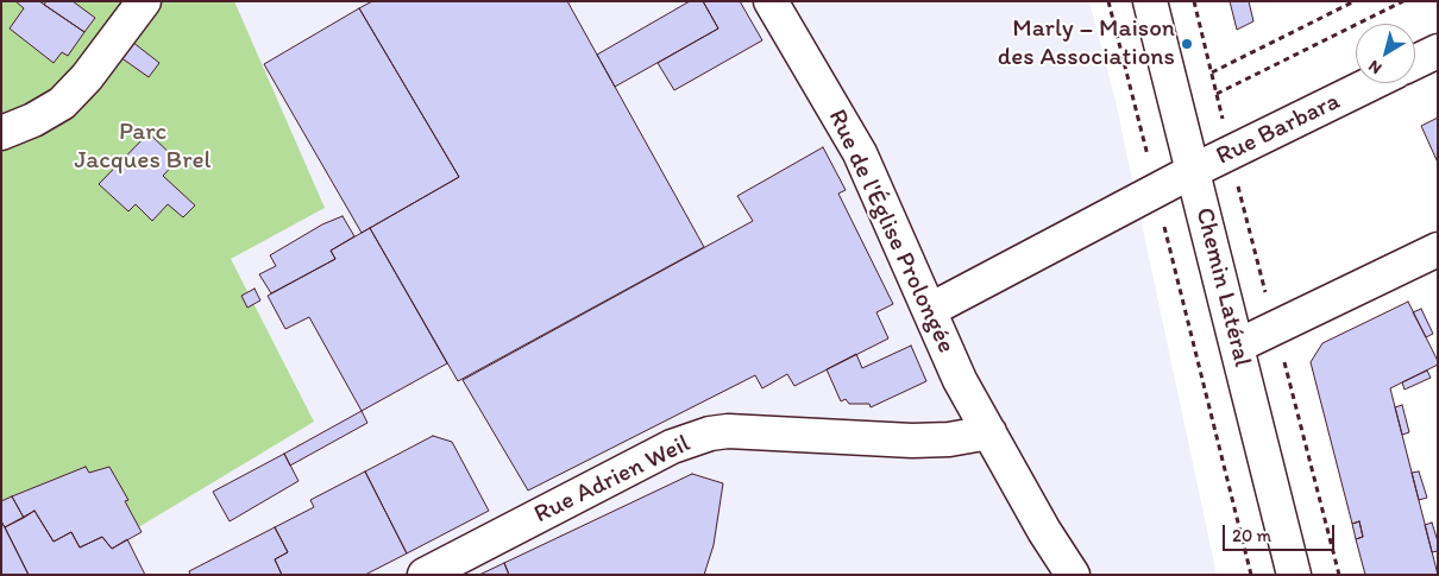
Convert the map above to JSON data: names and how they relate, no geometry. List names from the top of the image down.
{
  "streets": {
    "street": [
      "Rue Barbara",
      "Rue de l'Église Prolongée",
      "Chemin Latéral",
      "Rue Adrien Weil"
    ]
  },
  "crossings": [
    ["Rue Barbara", "Rue de l'Église Prolongée"],
    ["Rue Barbara", "Chemin Latéral"],
    ["Rue de l'Église Prolongée", "Rue Adrien Weil"]
  ],
  "parks": ["Parc Jacques Brel"],
  "places": ["Marly – Maison des Associations"],
  "scale_bar": "20 m",
  "north": "bottom left"
}
